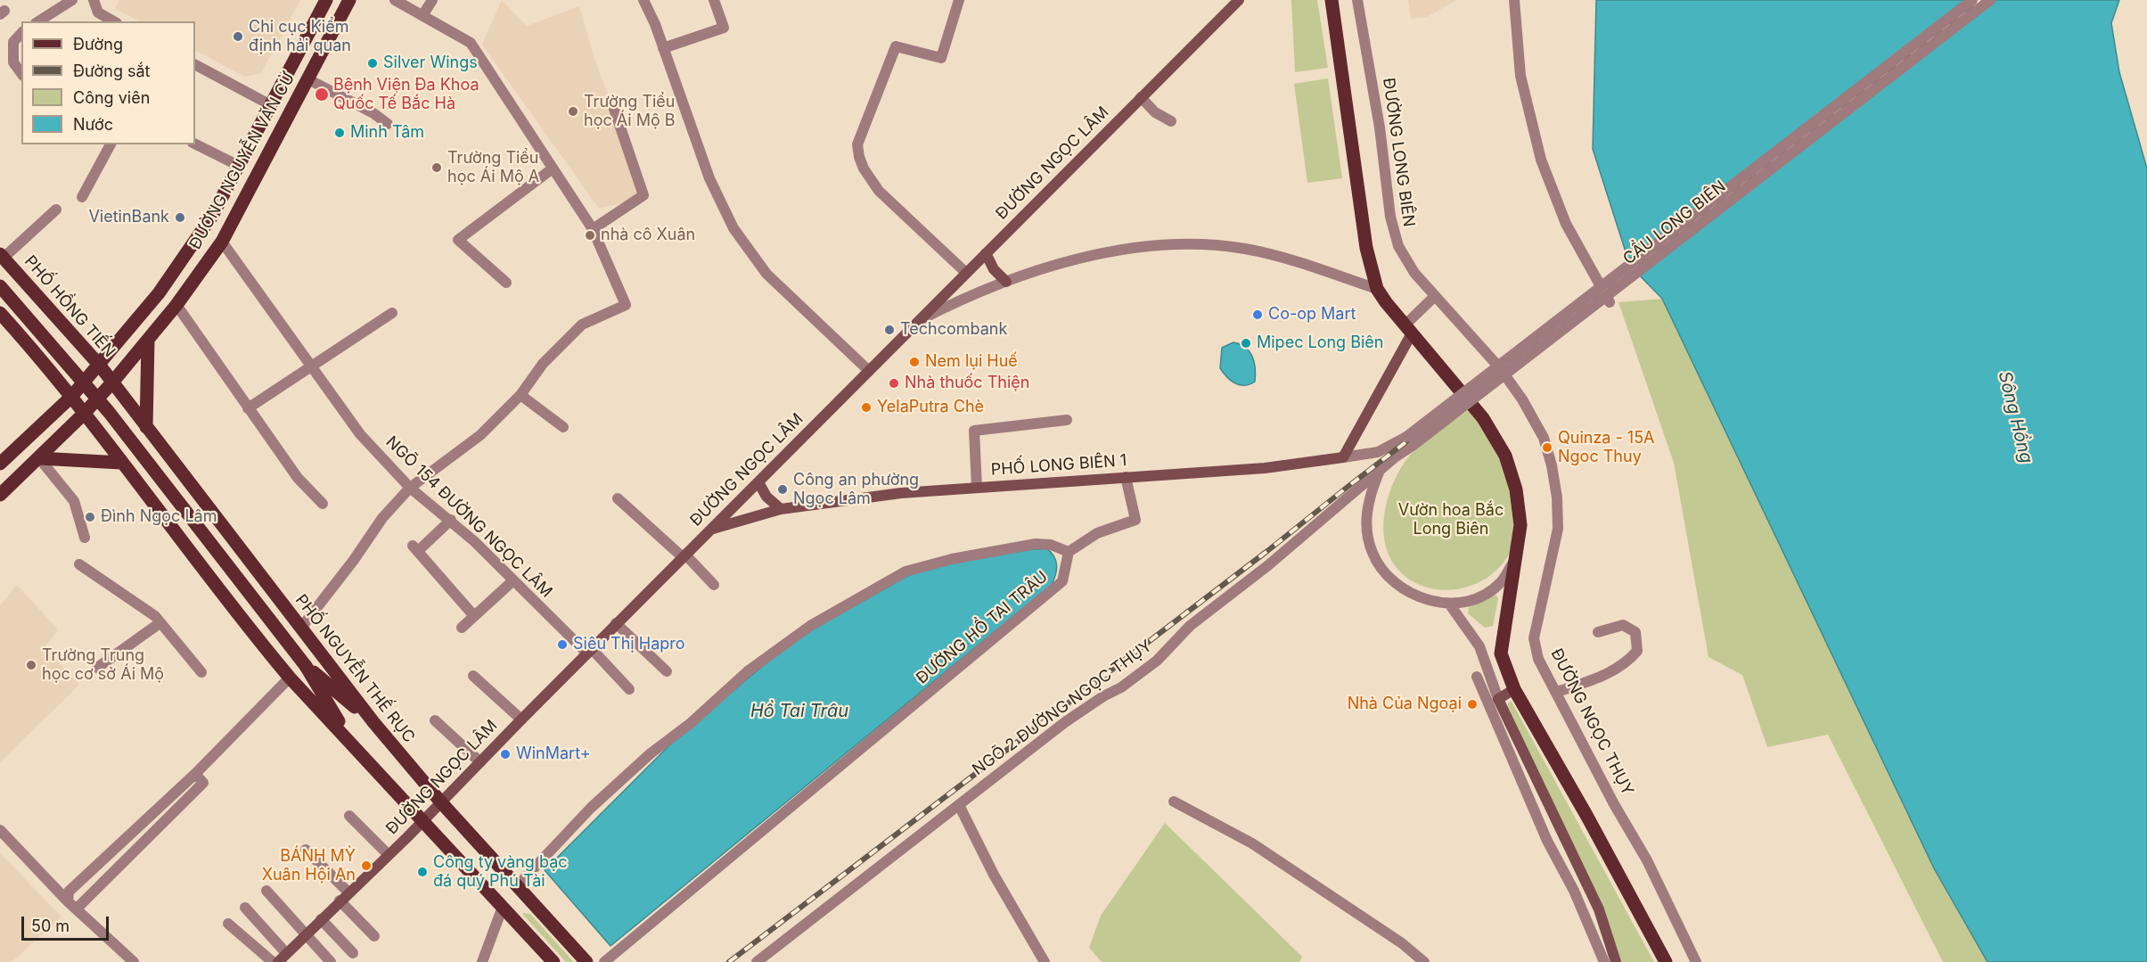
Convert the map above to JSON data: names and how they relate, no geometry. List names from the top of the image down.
{
  "streets": {
    "main road": [
      "ĐƯỜNG NGUYỄN VĂN CỪ",
      "ĐƯỜNG NGỌC LÂM",
      "PHỐ HỒNG TIẾN",
      "PHỐ LONG BIÊN 1",
      "PHỐ NGUYỄN THẾ RỤC"
    ],
    "street": [
      "ĐƯỜNG LONG BIÊN",
      "CẦU LONG BIÊN",
      "NGÕ 154 ĐƯỜNG NGỌC LÂM",
      "ĐƯỜNG HỒ TAI TRÂU",
      "NGÕ 2 ĐƯỜNG NGỌC THỤY",
      "ĐƯỜNG NGỌC THỤY"
    ]
  },
  "crossings": [
    ["ĐƯỜNG LONG BIÊN", "ĐƯỜNG NGỌC THỤY"],
    ["ĐƯỜNG NGUYỄN VĂN CỪ", "PHỐ HỒNG TIẾN"],
    ["ĐƯỜNG NGUYỄN VĂN CỪ", "NGÕ 154 ĐƯỜNG NGỌC LÂM"],
    ["ĐƯỜNG NGUYỄN VĂN CỪ", "PHỐ NGUYỄN THẾ RỤC"],
    ["ĐƯỜNG NGỌC LÂM", "PHỐ LONG BIÊN 1"],
    ["ĐƯỜNG NGỌC LÂM", "NGÕ 154 ĐƯỜNG NGỌC LÂM"],
    ["ĐƯỜNG NGỌC LÂM", "PHỐ NGUYỄN THẾ RỤC"],
    ["CẦU LONG BIÊN", "PHỐ LONG BIÊN 1"],
    ["CẦU LONG BIÊN", "NGÕ 2 ĐƯỜNG NGỌC THỤY"],
    ["PHỐ HỒNG TIẾN", "PHỐ NGUYỄN THẾ RỤC"],
    ["ĐƯỜNG HỒ TAI TRÂU", "PHỐ NGUYỄN THẾ RỤC"]
  ],
  "water": ["Sông Hồng", "Hồ Tai Trâu"],
  "parks": ["Vườn hoa Bắc Long Biên"],
  "places": [
    "Chi cục Kiểm định hải quan",
    "Silver Wings",
    "Bệnh Viện Đa Khoa Quốc Tế Bắc Hà",
    "Trường Tiểu học Ái Mộ B",
    "Minh Tâm",
    "Trường Tiểu học Ái Mộ A",
    "VietinBank",
    "nhà cô Xuân",
    "Co-op Mart",
    "Techcombank",
    "Mipec Long Biên",
    "Nem lụi Huế",
    "Nhà thuốc Thiện",
    "YelaPutra Chè",
    "Quinza - 15A Ngoc Thuy",
    "Công an phường Ngọc Lâm",
    "Đình Ngọc Lâm",
    "Siêu Thị Hapro",
    "Trường Trung học cơ sở Ái Mộ",
    "Nhà Của Ngoại",
    "WinMart+",
    "BÁNH MỲ Xuân Hội An",
    "Công ty vàng bạc đá quý Phú Tài"
  ],
  "legend": [
    "Đường",
    "Đường sắt",
    "Công viên",
    "Nước"
  ],
  "scale_bar": "50 m"
}
